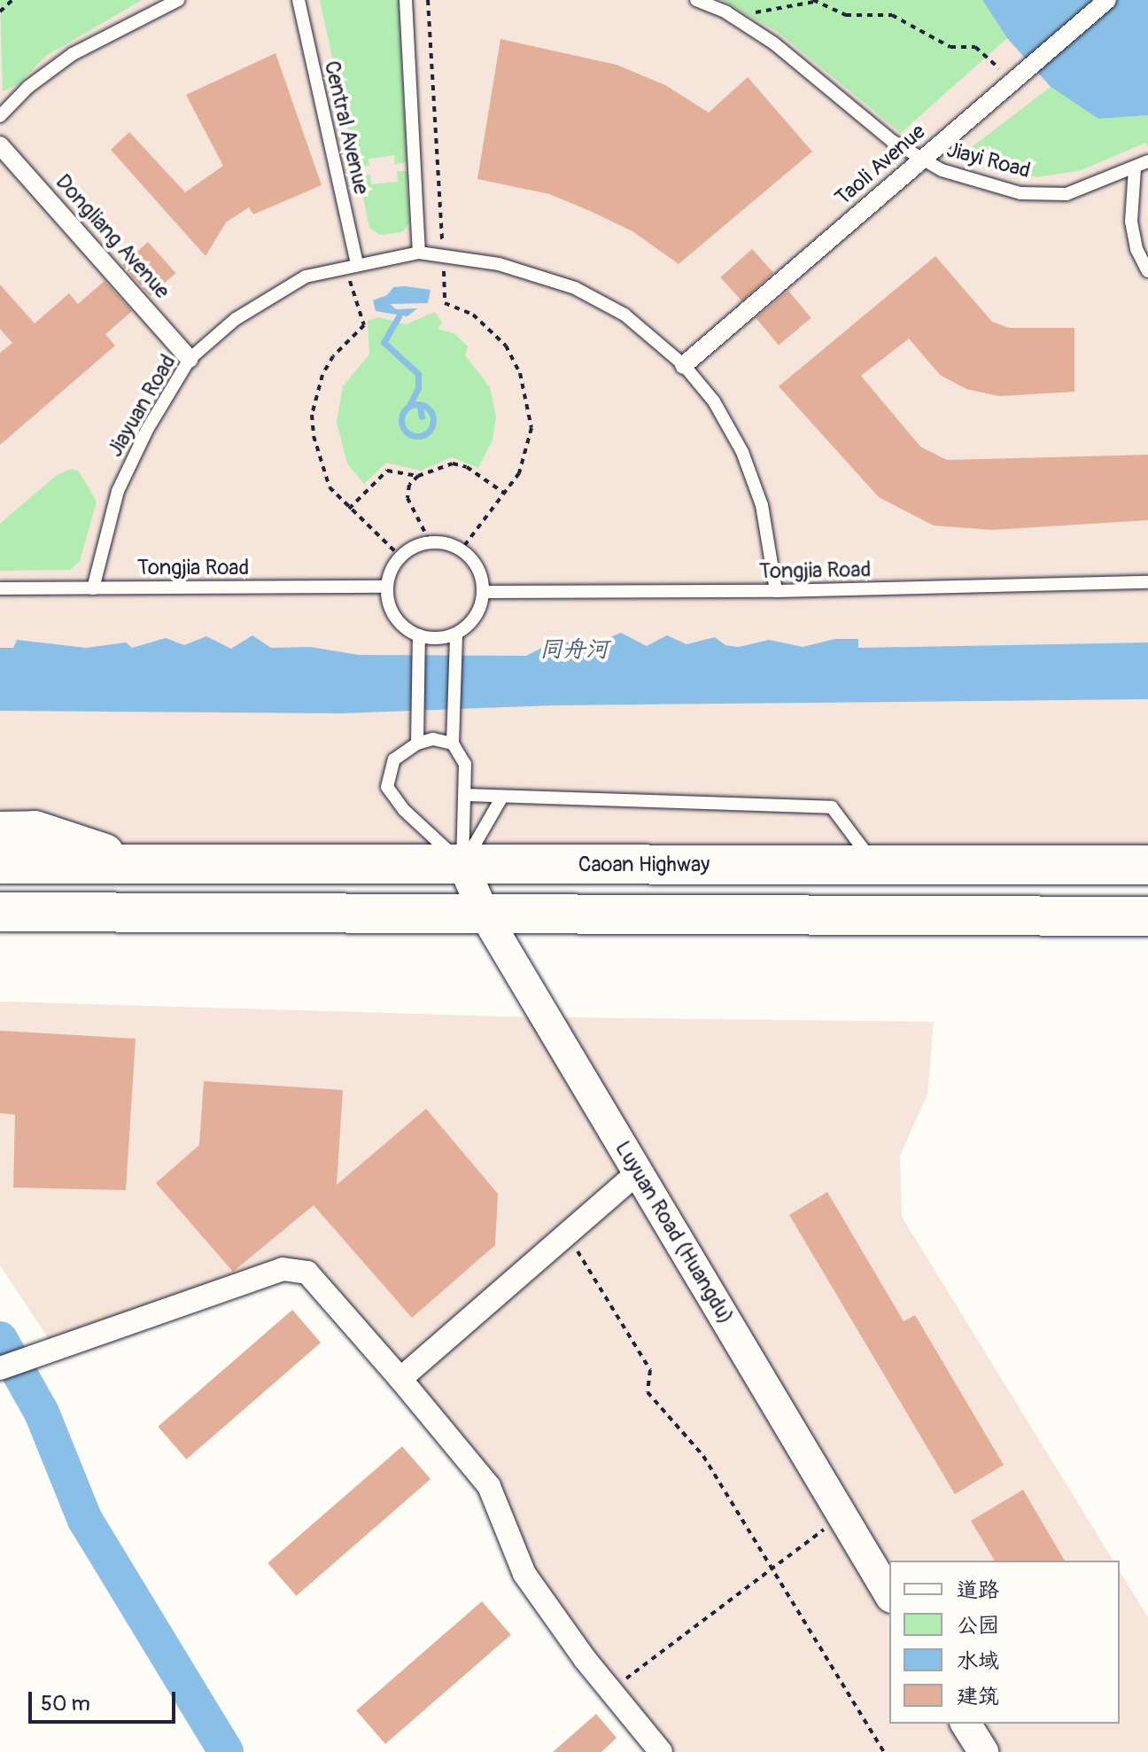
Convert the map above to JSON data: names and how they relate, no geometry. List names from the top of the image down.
{
  "streets": {
    "highway": ["Caoan Highway"],
    "street": ["Taoli Avenue", "Dongliang Avenue", "Luyuan Road (Huangdu)"],
    "lane": [
      "Central Avenue",
      "Jiayi Road",
      "Jiayuan Road",
      "Tongjia Road"
    ]
  },
  "crossings": [
    ["Central Avenue", "Jiayuan Road"],
    ["Jiayi Road", "Taoli Avenue"],
    ["Taoli Avenue", "Jiayuan Road"],
    ["Dongliang Avenue", "Jiayuan Road"],
    ["Jiayuan Road", "Tongjia Road"],
    ["Caoan Highway", "Luyuan Road (Huangdu)"]
  ],
  "water": ["同舟河"],
  "legend": [
    "道路",
    "公园",
    "水域",
    "建筑"
  ],
  "scale_bar": "50 m"
}
